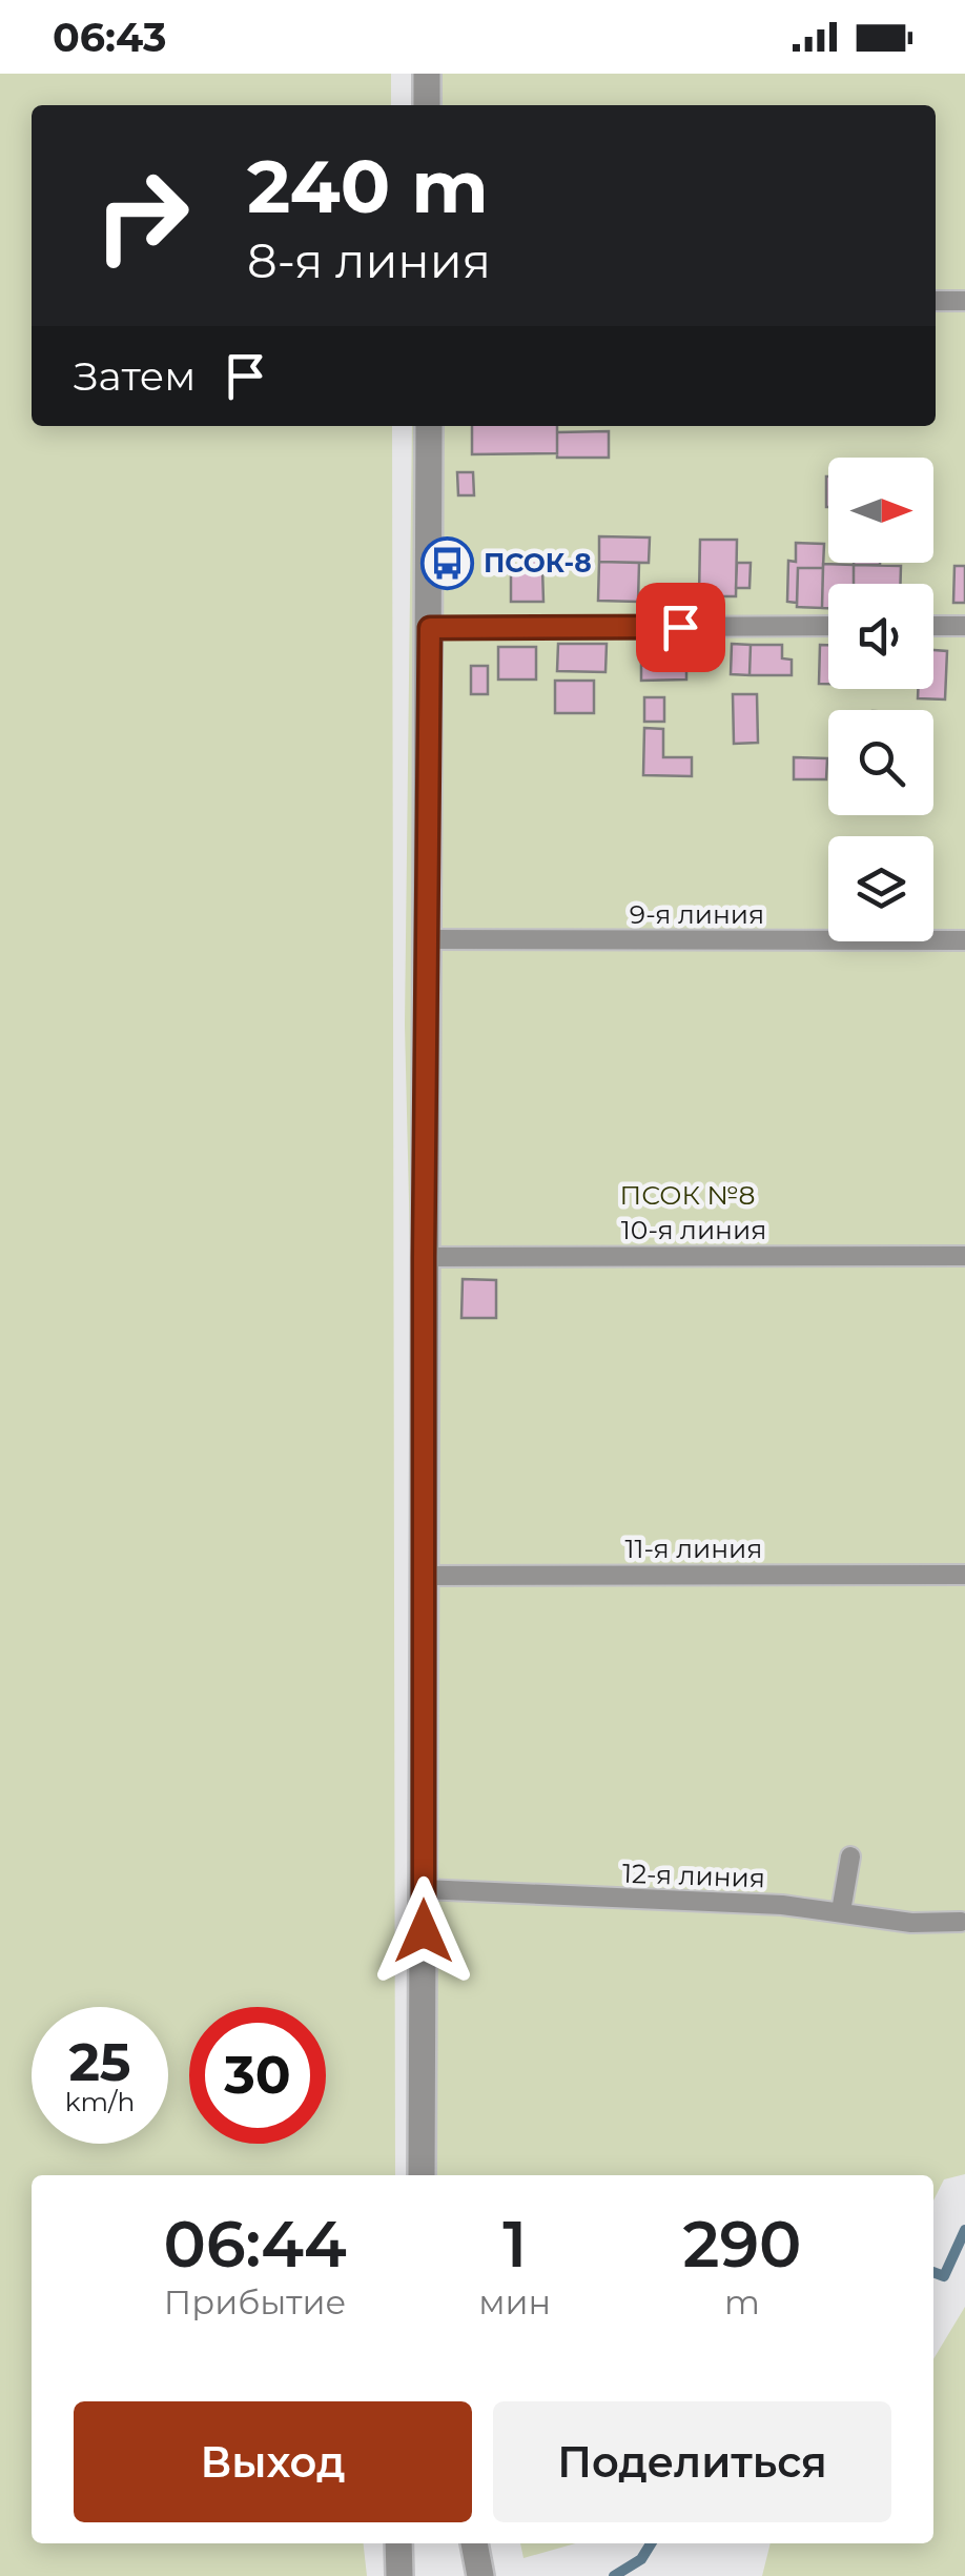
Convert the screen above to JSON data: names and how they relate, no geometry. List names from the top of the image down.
{
  "streets": {
    "lane": [
      "9-я линия",
      "10-я линия",
      "11-я линия",
      "12-я линия"
    ]
  },
  "parks": ["ПСОК №8"],
  "places": {
    "bus stop": ["ПСОК-8"]
  },
  "north": "right",
  "page": {
    "status": "06:43",
    "turn": ["240 m", "8-я линия"],
    "then": "Затем",
    "speed": "25 km/h",
    "limit": "30",
    "eta": [
      "06:44",
      "Прибытие",
      "1",
      "мин",
      "290",
      "m"
    ],
    "buttons": ["Выход", "Поделиться"]
  }
}
